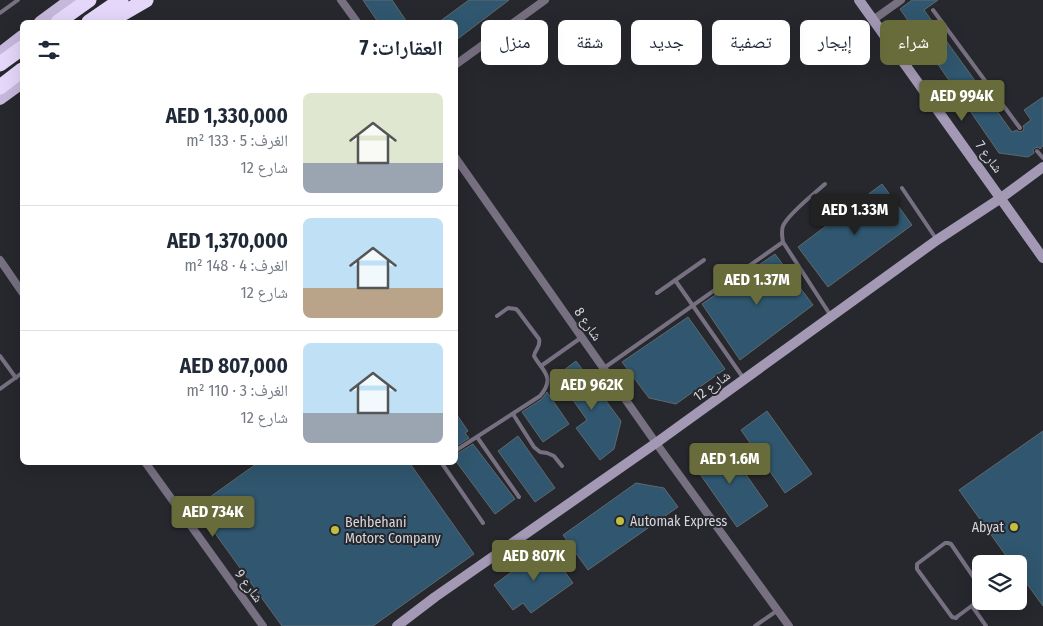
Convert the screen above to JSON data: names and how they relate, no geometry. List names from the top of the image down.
{
  "streets": {
    "street": [
      "شارع 7",
      "شارع 8",
      "شارع 12",
      "شارع 9"
    ]
  },
  "crossings": [
    ["شارع 7", "شارع 12"],
    ["شارع 8", "شارع 12"]
  ],
  "places": ["Automak Express", "Abyat", "Behbehani Motors Company"],
  "page": {
    "chip": [
      "شراء",
      "إيجار",
      "تصفية",
      "جديد",
      "شقة",
      "منزل"
    ],
    "heading": "العقارات: 7",
    "price": [
      "AED 994K",
      "AED 1.33M",
      "AED 1.37M",
      "AED 962K",
      "AED 1.6M",
      "AED 734K",
      "AED 807K"
    ],
    "list": [
      {
        "name": "AED 1,330,000",
        "note": "الغرف: 5 · 133 m² · شارع 12"
      },
      {
        "name": "AED 1,370,000",
        "note": "الغرف: 4 · 148 m² · شارع 12"
      },
      {
        "name": "AED 807,000",
        "note": "الغرف: 3 · 110 m² · شارع 12"
      }
    ]
  }
}
